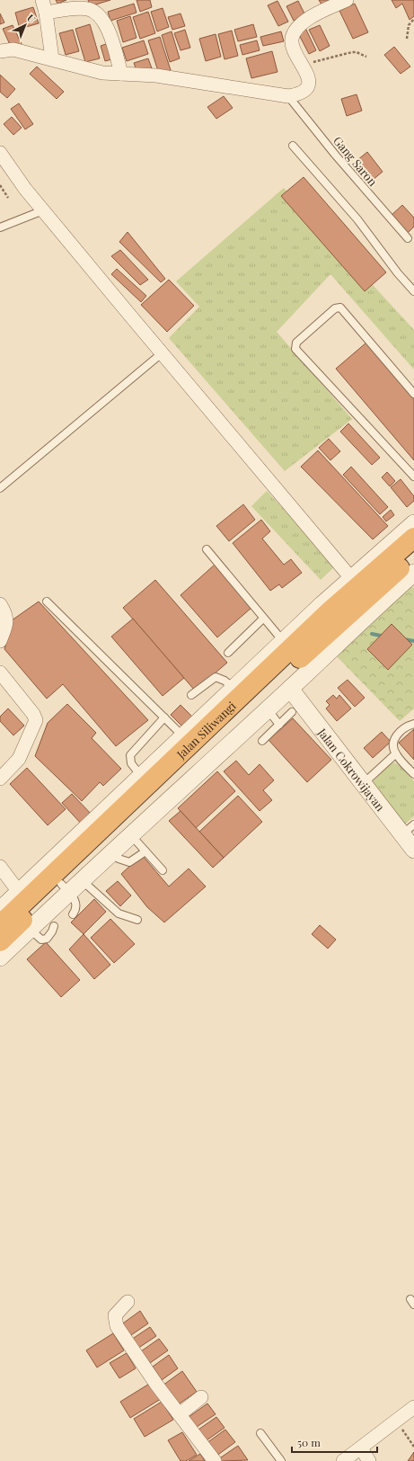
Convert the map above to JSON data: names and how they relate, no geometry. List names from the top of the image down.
{
  "streets": {
    "highway": ["Jalan Siliwangi"],
    "street": ["Jalan Cokrowijayan"],
    "lane": ["Gang Saron"]
  },
  "scale_bar": "50 m",
  "north": "top right"
}
